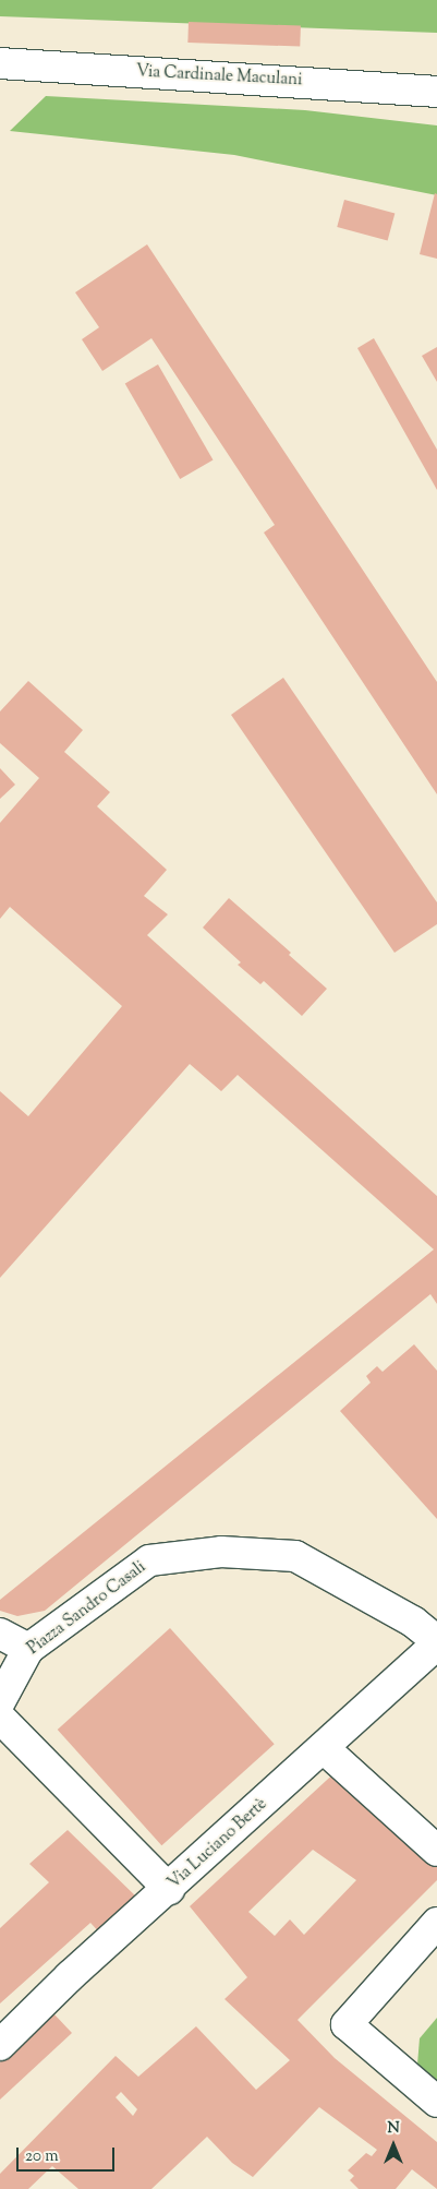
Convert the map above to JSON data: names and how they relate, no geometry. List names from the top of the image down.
{
  "streets": {
    "street": ["Via Cardinale Maculani", "Piazza Sandro Casali", "Via Luciano Bertè"]
  },
  "crossings": [
    ["Piazza Sandro Casali", "Via Luciano Bertè"]
  ],
  "scale_bar": "20 m",
  "north": "top"
}
